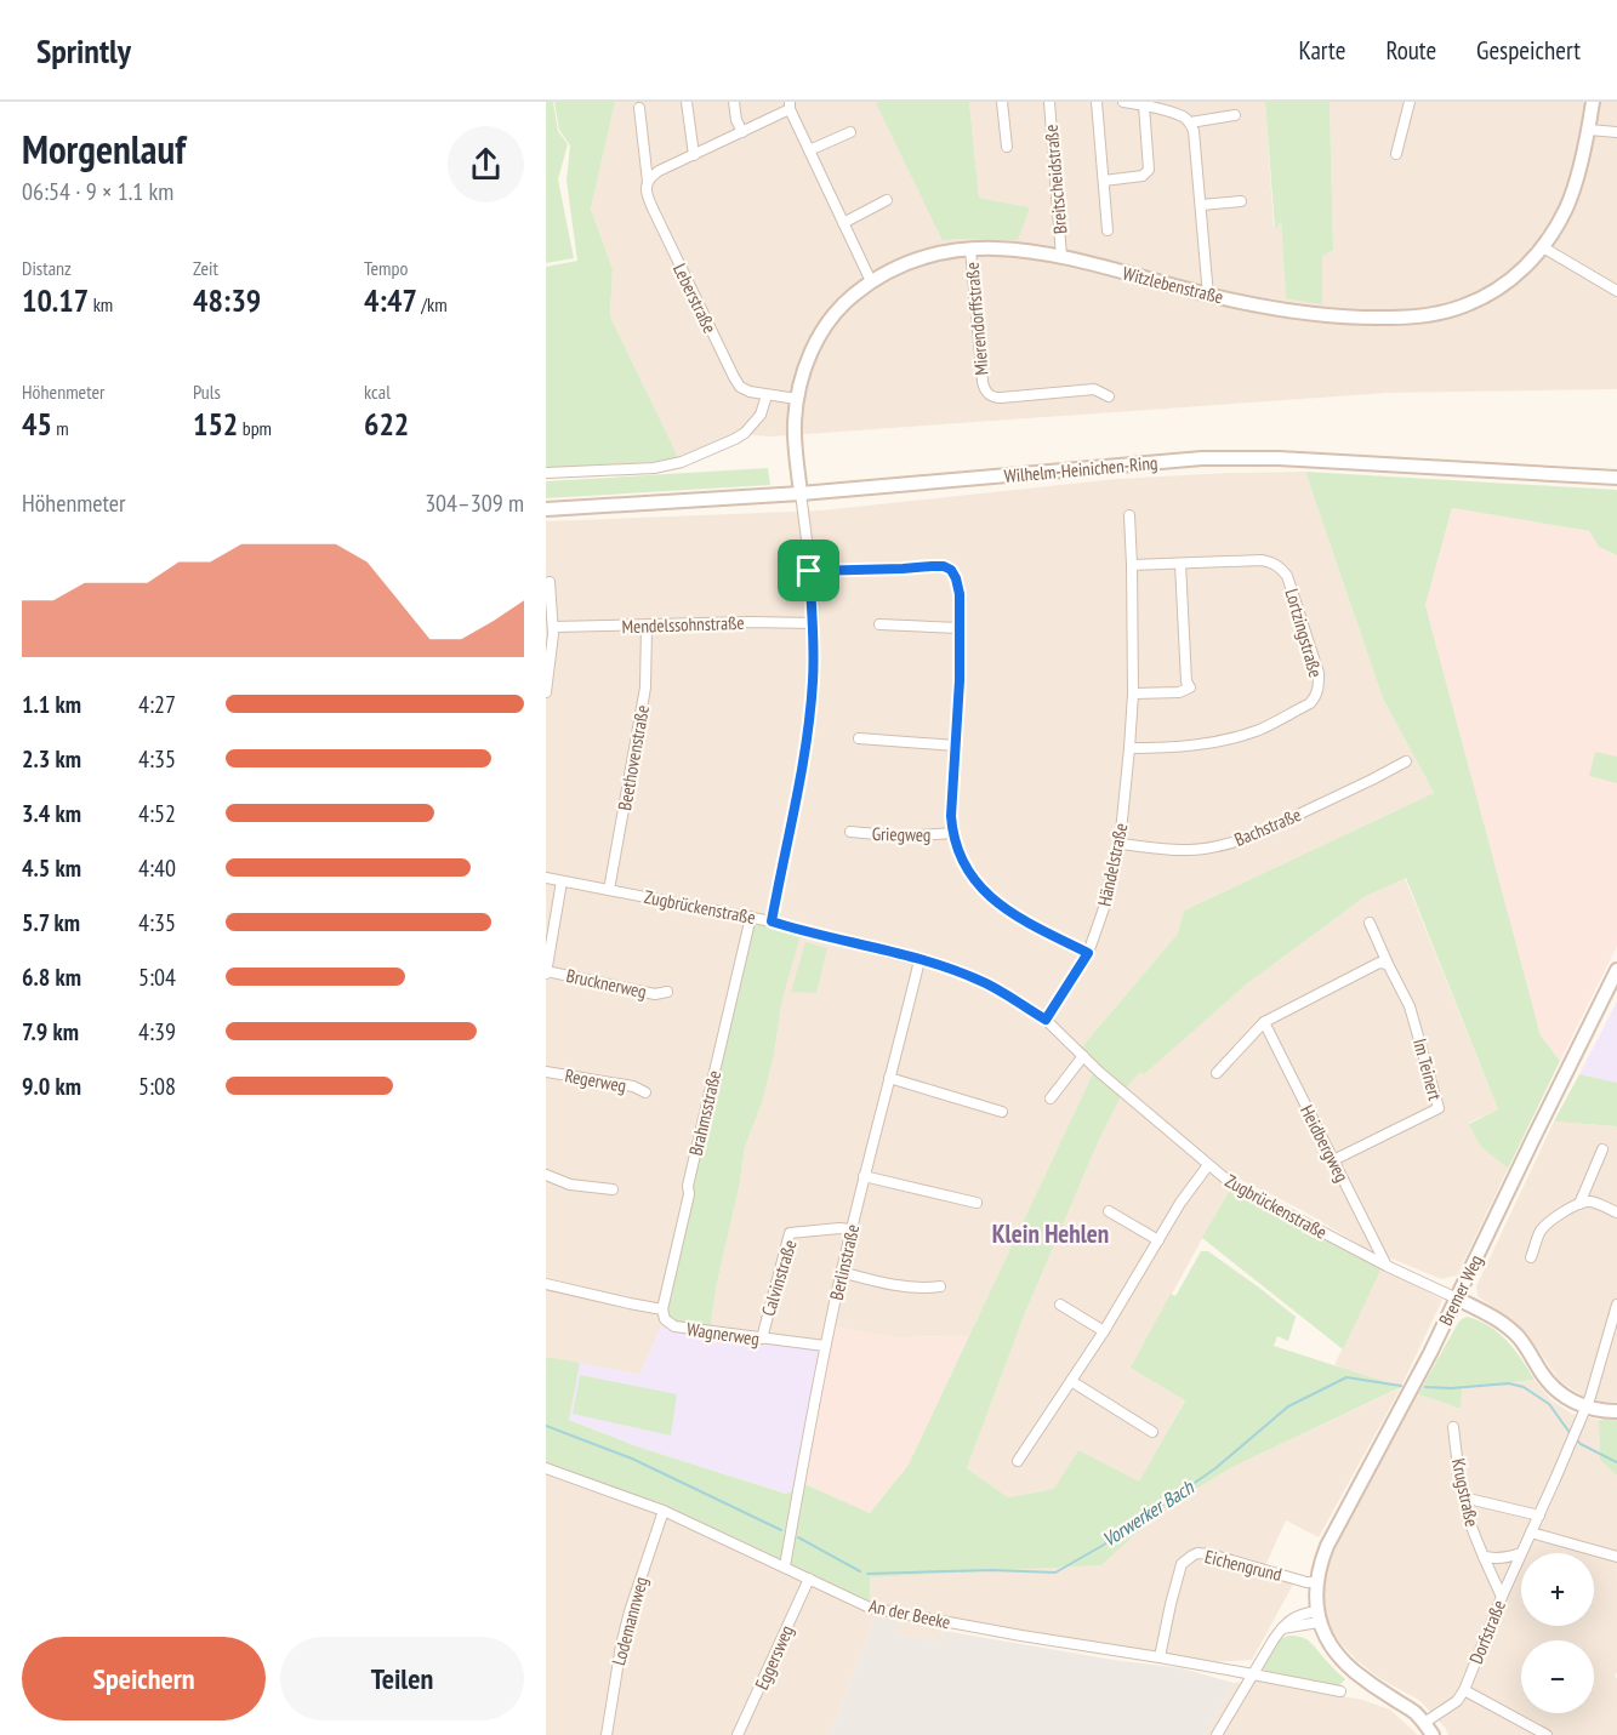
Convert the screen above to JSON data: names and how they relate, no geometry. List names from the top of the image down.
{
  "streets": {
    "main road": ["Witzlebenstraße", "Wilhelm-Heinichen-Ring", "Bremer Weg"],
    "street": [
      "Breitscheidstraße",
      "Leberstraße",
      "Mierendorffstraße",
      "Mendelssohnstraße",
      "Lortzingstraße",
      "Beethovenstraße",
      "Bachstraße",
      "Griegweg",
      "Händelstraße",
      "Zugbrückenstraße",
      "Brucknerweg",
      "Im Teinert",
      "Regerweg",
      "Brahmsstraße",
      "Heidbergweg",
      "Berlinstraße",
      "Calvinstraße",
      "Wagnerweg",
      "Krugstraße",
      "Eichengrund",
      "An der Beeke",
      "Lodemannweg",
      "Dorfstraße",
      "Eggersweg"
    ]
  },
  "crossings": [
    ["Breitscheidstraße", "Witzlebenstraße"],
    ["Witzlebenstraße", "Leberstraße"],
    ["Witzlebenstraße", "Mierendorffstraße"],
    ["Witzlebenstraße", "Wilhelm-Heinichen-Ring"],
    ["Mendelssohnstraße", "Beethovenstraße"],
    ["Lortzingstraße", "Händelstraße"],
    ["Beethovenstraße", "Zugbrückenstraße"],
    ["Bachstraße", "Händelstraße"],
    ["Händelstraße", "Zugbrückenstraße"],
    ["Zugbrückenstraße", "Brahmsstraße"],
    ["Zugbrückenstraße", "Heidbergweg"],
    ["Zugbrückenstraße", "Berlinstraße"],
    ["Zugbrückenstraße", "Bremer Weg"],
    ["Im Teinert", "Heidbergweg"],
    ["Brahmsstraße", "Wagnerweg"],
    ["Berlinstraße", "Calvinstraße"],
    ["Berlinstraße", "Wagnerweg"],
    ["Berlinstraße", "An der Beeke"],
    ["Calvinstraße", "Wagnerweg"],
    ["Bremer Weg", "Eichengrund"],
    ["Krugstraße", "Dorfstraße"],
    ["Eichengrund", "An der Beeke"],
    ["An der Beeke", "Lodemannweg"],
    ["An der Beeke", "Eggersweg"]
  ],
  "districts": ["Klein Hehlen"],
  "water": ["Vorwerker Bach"],
  "page": {
    "header": "Sprintly",
    "nav": ["Karte", "Route", "Gespeichert"],
    "heading": ["Morgenlauf", "06:54 · 9 × 1.1 km"],
    "stats": [
      ["Distanz", "10.17 km"],
      ["Zeit", "48:39"],
      ["Tempo", "4:47 /km"],
      ["Höhenmeter", "45 m"],
      ["Puls", "152 bpm"],
      ["kcal", "622"]
    ],
    "chart": ["Höhenmeter", "304–309 m"],
    "list": [
      {
        "name": "1.1 km",
        "note": "4:27"
      },
      {
        "name": "2.3 km",
        "note": "4:35"
      },
      {
        "name": "3.4 km",
        "note": "4:52"
      },
      {
        "name": "4.5 km",
        "note": "4:40"
      },
      {
        "name": "5.7 km",
        "note": "4:35"
      },
      {
        "name": "6.8 km",
        "note": "5:04"
      },
      {
        "name": "7.9 km",
        "note": "4:39"
      },
      {
        "name": "9.0 km",
        "note": "5:08"
      }
    ],
    "map_buttons": ["+", "−"],
    "buttons": ["Speichern", "Teilen"]
  }
}
